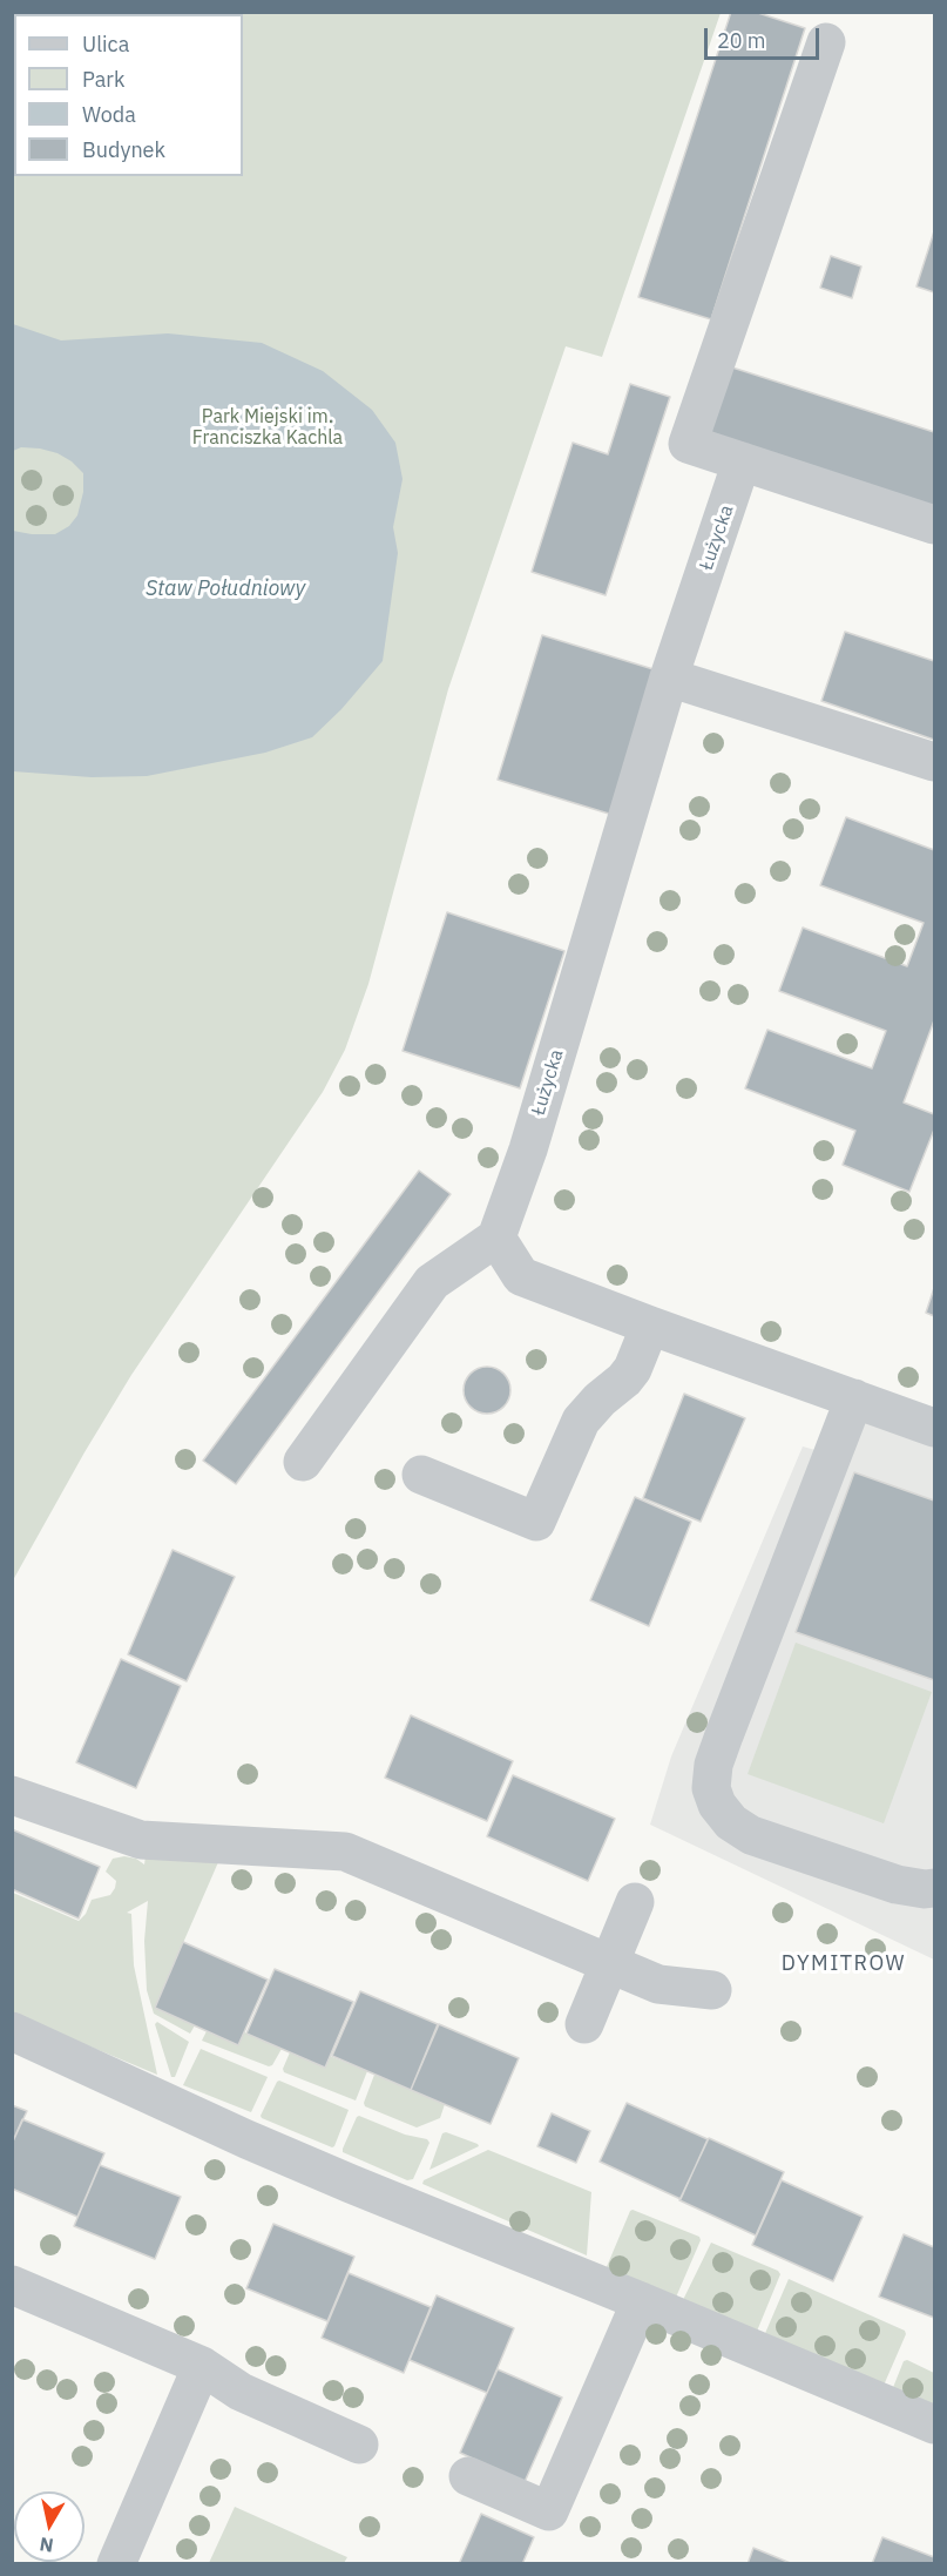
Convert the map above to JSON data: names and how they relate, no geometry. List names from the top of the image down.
{
  "streets": {
    "street": ["Łużycka"]
  },
  "districts": ["DYMITROW"],
  "water": ["Staw Południowy"],
  "parks": ["Park Miejski im. Franciszka Kachla"],
  "legend": [
    "Ulica",
    "Park",
    "Woda",
    "Budynek"
  ],
  "scale_bar": "20 m",
  "north": "bottom"
}
